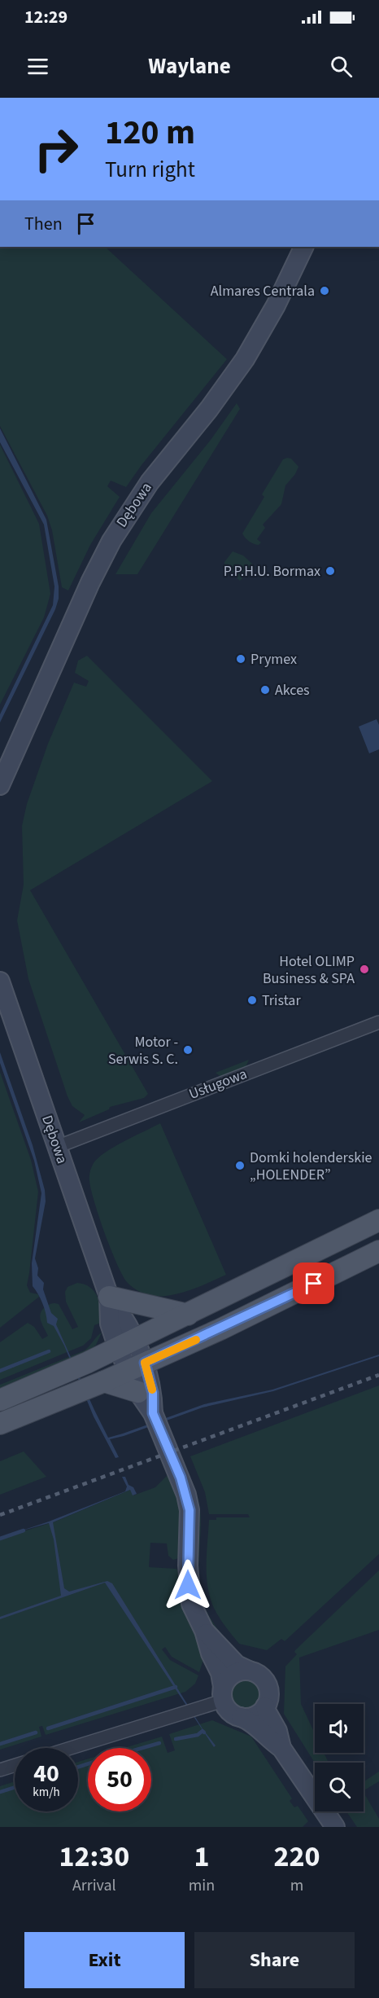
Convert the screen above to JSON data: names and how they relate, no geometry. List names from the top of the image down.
{
  "streets": {
    "main road": ["Dębowa"],
    "street": ["Usługowa"]
  },
  "crossings": [
    ["Dębowa", "Usługowa"]
  ],
  "places": [
    "Almares Centrala",
    "P.P.H.U. Bormax",
    "Prymex",
    "Akces",
    "Hotel OLIMP Business & SPA",
    "Tristar",
    "Motor - Serwis S. C.",
    "Domki holenderskie „HOLENDER”"
  ],
  "page": {
    "status": "12:29",
    "header": "Waylane",
    "turn": ["120 m", "Turn right"],
    "then": "Then",
    "speed": "40 km/h",
    "limit": "50",
    "eta": [
      "12:30",
      "Arrival",
      "1",
      "min",
      "220",
      "m"
    ],
    "buttons": ["Exit", "Share"]
  }
}
